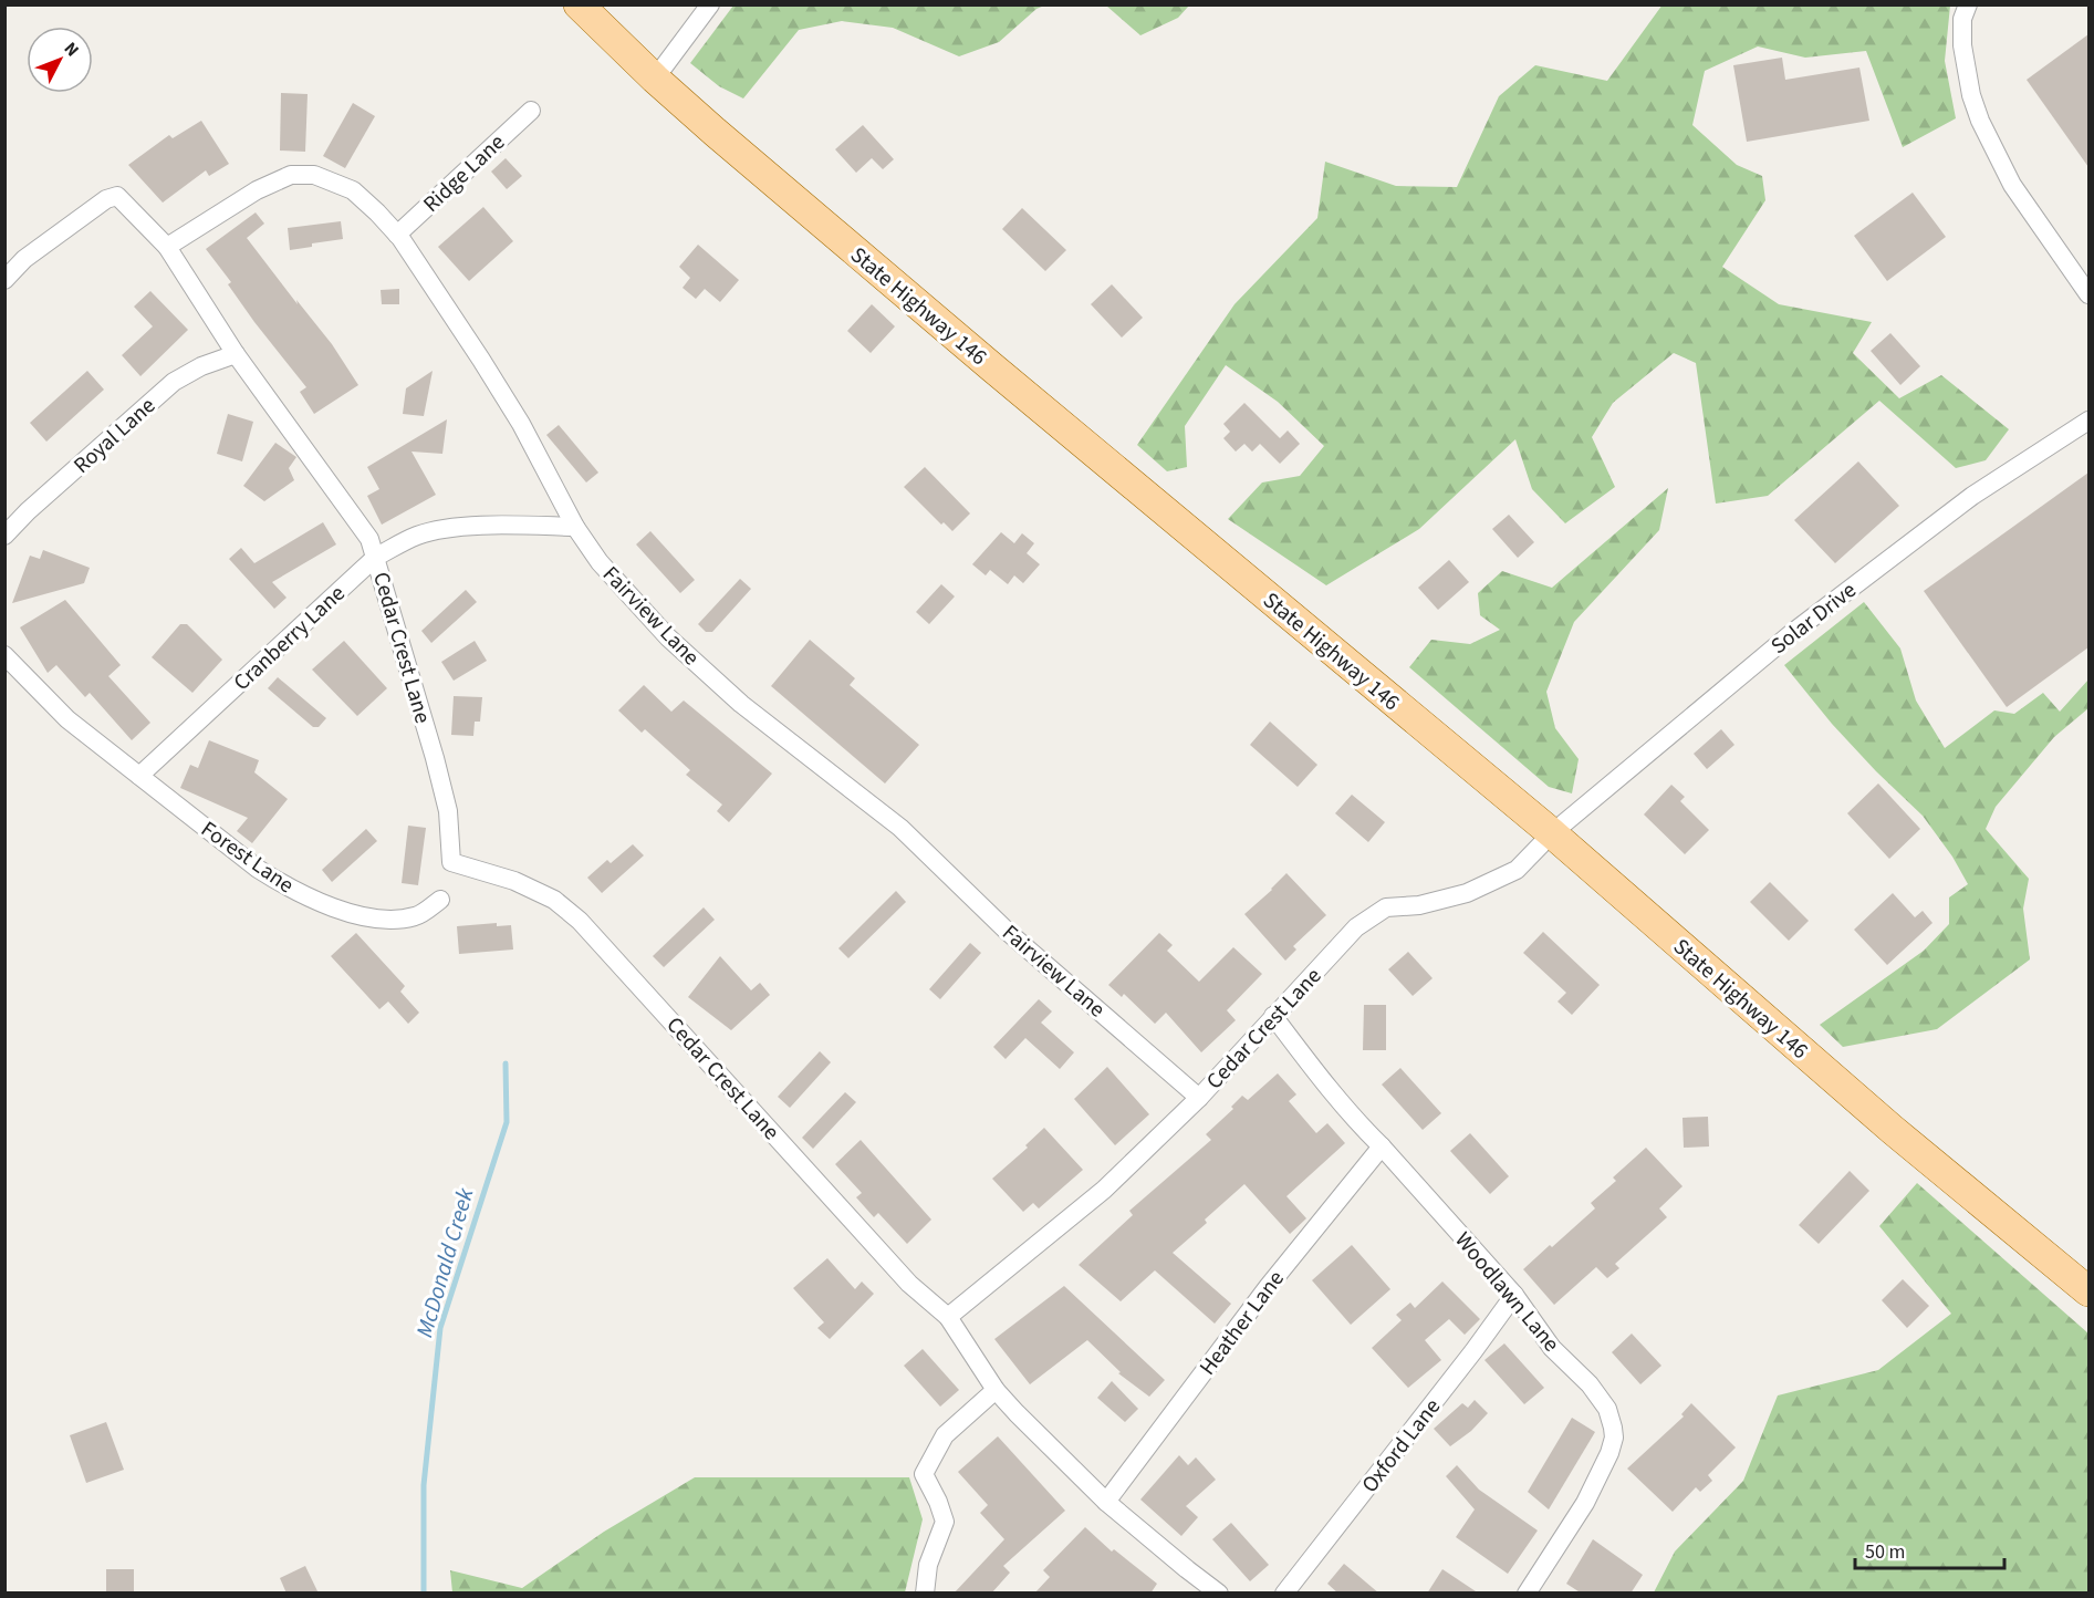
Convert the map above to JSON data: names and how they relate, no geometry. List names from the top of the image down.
{
  "streets": {
    "main road": ["State Highway 146"],
    "street": [
      "Ridge Lane",
      "Royal Lane",
      "Fairview Lane",
      "Solar Drive",
      "Cranberry Lane",
      "Cedar Crest Lane",
      "Forest Lane",
      "Woodlawn Lane",
      "Heather Lane",
      "Oxford Lane"
    ]
  },
  "crossings": [
    ["Ridge Lane", "Fairview Lane"],
    ["State Highway 146", "Solar Drive"],
    ["State Highway 146", "Cedar Crest Lane"],
    ["Royal Lane", "Cedar Crest Lane"],
    ["Fairview Lane", "Cranberry Lane"],
    ["Fairview Lane", "Cedar Crest Lane"],
    ["Solar Drive", "Cedar Crest Lane"],
    ["Cranberry Lane", "Cedar Crest Lane"],
    ["Cranberry Lane", "Forest Lane"],
    ["Cedar Crest Lane", "Woodlawn Lane"],
    ["Woodlawn Lane", "Heather Lane"],
    ["Woodlawn Lane", "Oxford Lane"]
  ],
  "water": ["McDonald Creek"],
  "scale_bar": "50 m",
  "north": "top right"
}
